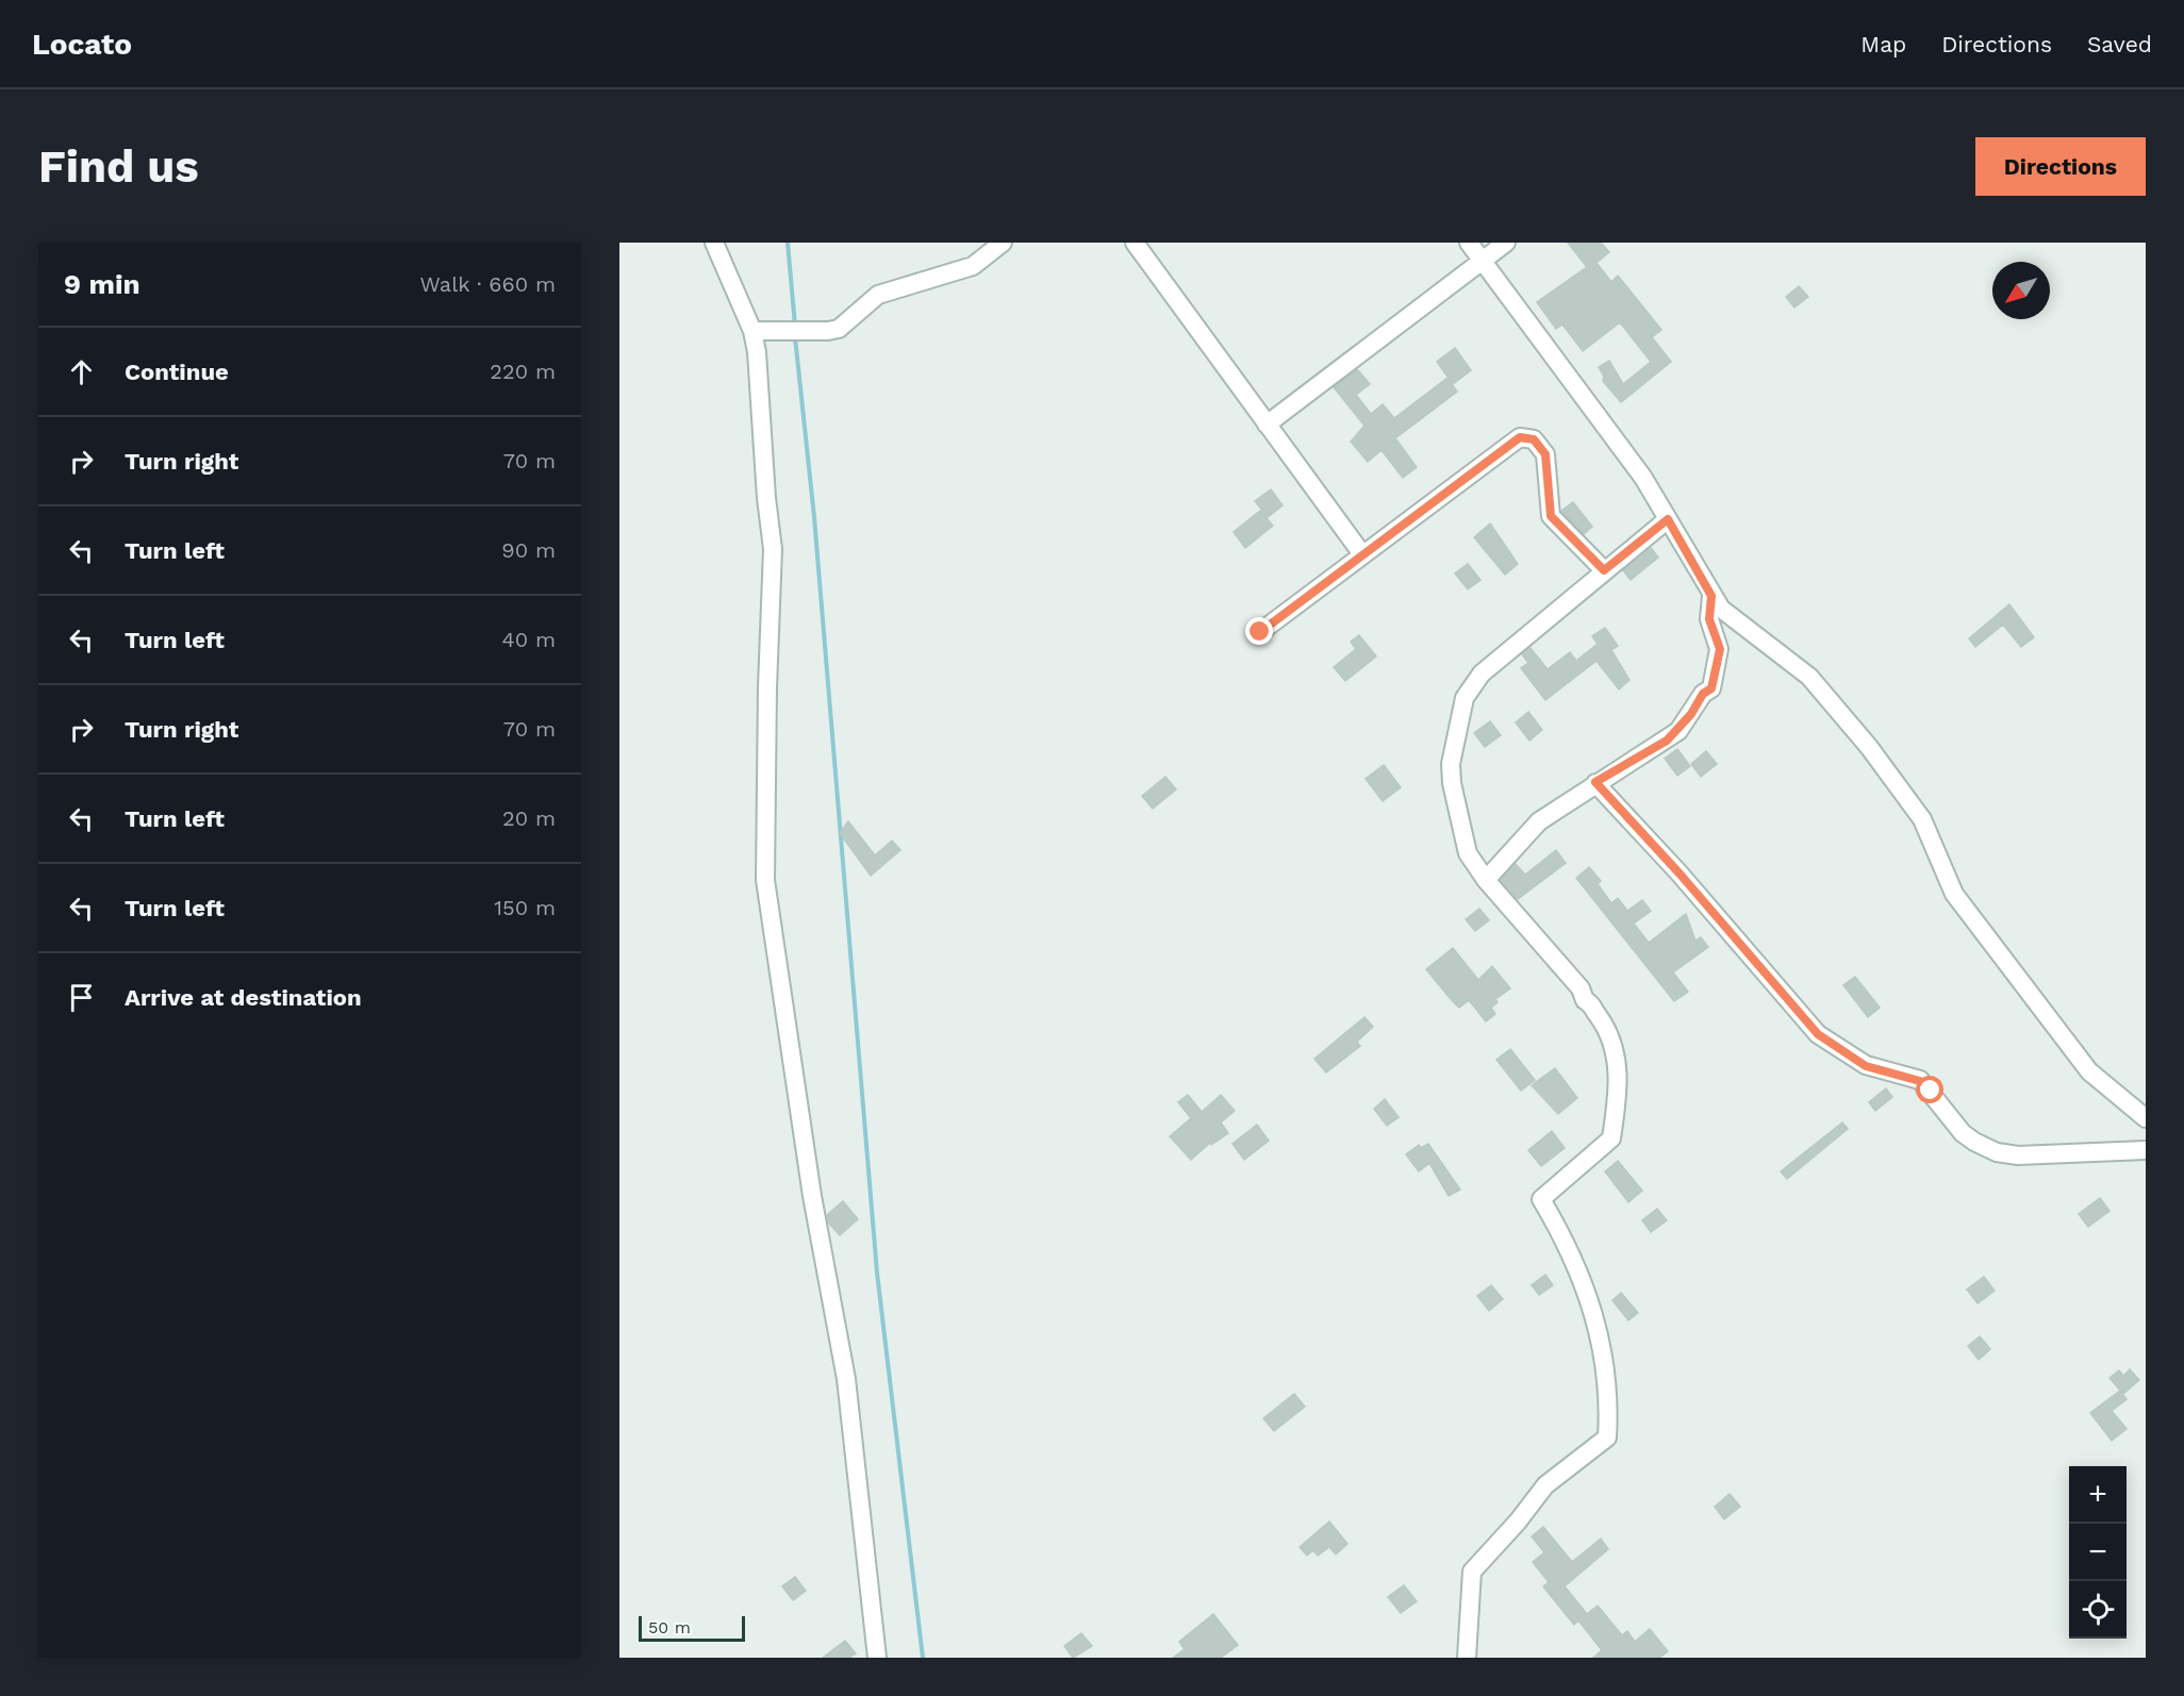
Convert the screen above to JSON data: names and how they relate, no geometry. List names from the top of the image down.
{
  "scale_bar": "50 m",
  "north": "bottom left",
  "page": {
    "header": "Locato",
    "nav": ["Map", "Directions", "Saved"],
    "buttons": "Directions",
    "title": "Find us",
    "heading": ["9 min", "Walk · 660 m"],
    "list": [
      ["Continue", "220 m"],
      ["Turn right", "70 m"],
      ["Turn left", "90 m"],
      ["Turn left", "40 m"],
      ["Turn right", "70 m"],
      ["Turn left", "20 m"],
      ["Turn left", "150 m"],
      "Arrive at destination"
    ],
    "map_buttons": ["+", "−"],
    "scale": "50 m"
  }
}
